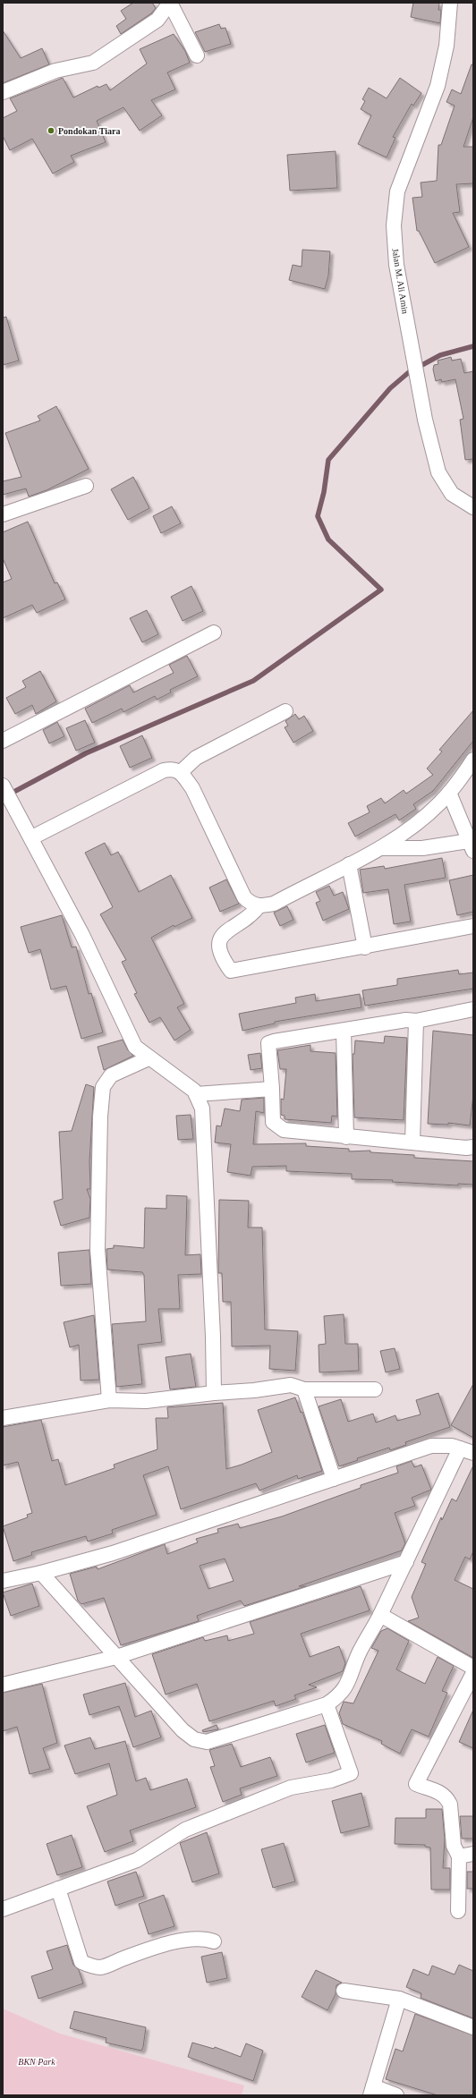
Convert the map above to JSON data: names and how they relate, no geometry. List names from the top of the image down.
{
  "streets": {
    "street": ["Jalan M. Ali Amin"]
  },
  "parks": ["BKN Park"],
  "places": ["Pondokan Tiara"]
}
